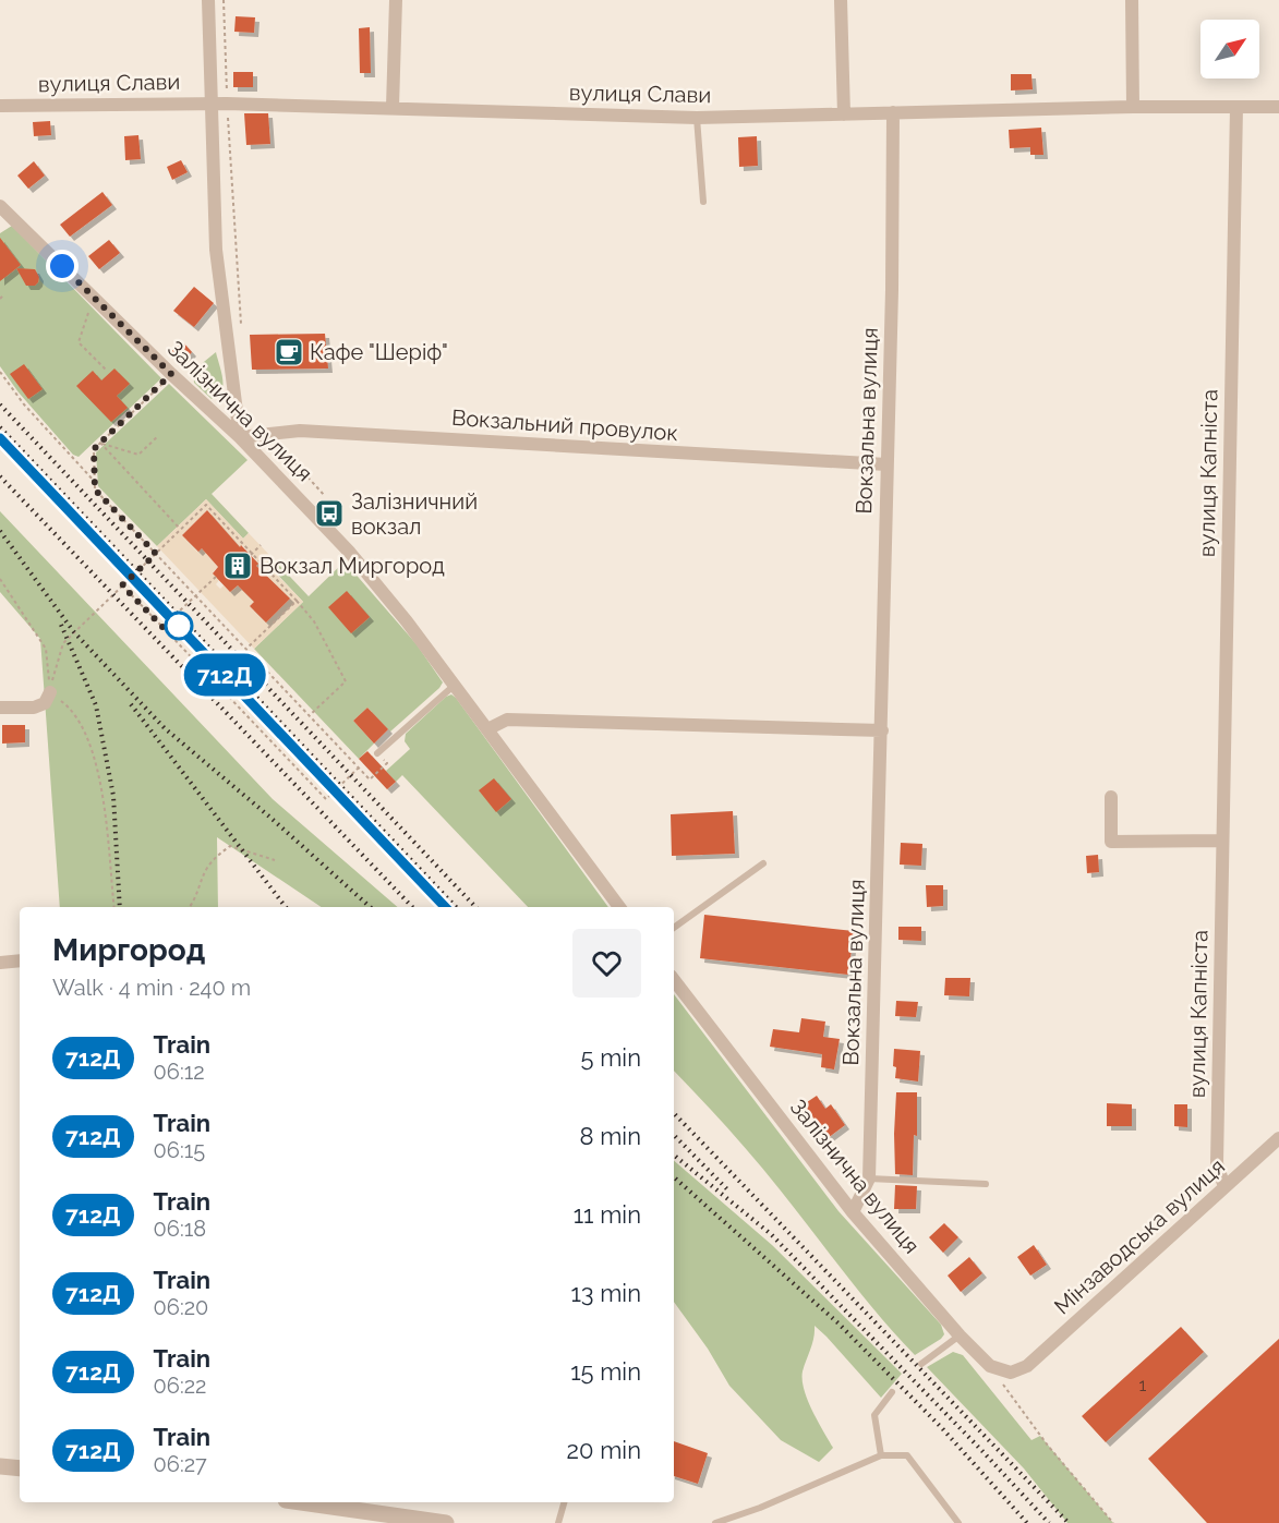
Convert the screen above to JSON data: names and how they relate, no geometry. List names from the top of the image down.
{
  "streets": {
    "street": [
      "вулиця Слави",
      "Залізнична вулиця",
      "Вокзальна вулиця",
      "Вокзальний провулок",
      "вулиця Капніста",
      "Мінзаводська вулиця"
    ]
  },
  "crossings": [
    ["вулиця Слави", "Вокзальна вулиця"],
    ["вулиця Слави", "вулиця Капніста"],
    ["Залізнична вулиця", "Вокзальна вулиця"],
    ["Залізнична вулиця", "Вокзальний провулок"],
    ["Залізнична вулиця", "Мінзаводська вулиця"],
    ["Вокзальна вулиця", "Вокзальний провулок"],
    ["вулиця Капніста", "Мінзаводська вулиця"]
  ],
  "places": {
    "cafe": ["Кафе \"Шеріф\""],
    "bus stop": ["Залізничний вокзал"],
    "building": ["Вокзал Миргород"]
  },
  "house_numbers": ["1"],
  "north": "top right",
  "page": {
    "on_map": "712Д",
    "heading": ["Миргород", "Walk · 4 min · 240 m"],
    "list": [
      {
        "mark": "712Д",
        "name": "Train",
        "note": "06:12",
        "value": "5 min"
      },
      {
        "mark": "712Д",
        "name": "Train",
        "note": "06:15",
        "value": "8 min"
      },
      {
        "mark": "712Д",
        "name": "Train",
        "note": "06:18",
        "value": "11 min"
      },
      {
        "mark": "712Д",
        "name": "Train",
        "note": "06:20",
        "value": "13 min"
      },
      {
        "mark": "712Д",
        "name": "Train",
        "note": "06:22",
        "value": "15 min"
      },
      {
        "mark": "712Д",
        "name": "Train",
        "note": "06:27",
        "value": "20 min"
      }
    ]
  }
}
